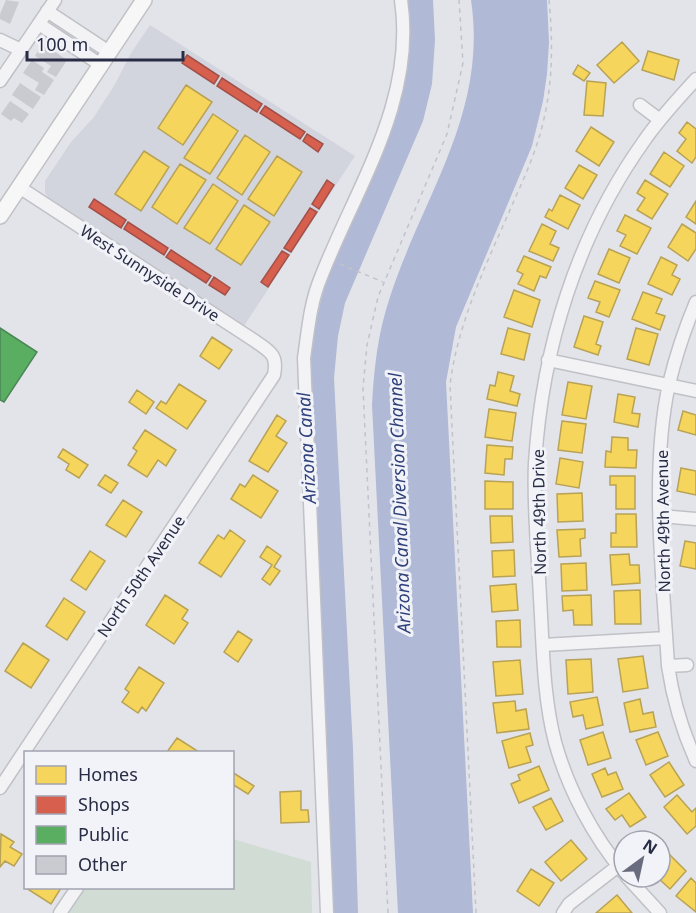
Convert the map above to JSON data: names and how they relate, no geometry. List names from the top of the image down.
{
  "streets": {
    "street": [
      "West Sunnyside Drive",
      "North 49th Drive",
      "North 49th Avenue",
      "North 50th Avenue"
    ]
  },
  "crossings": [
    ["West Sunnyside Drive", "North 50th Avenue"]
  ],
  "water": ["Arizona Canal", "Arizona Canal Diversion Channel"],
  "legend": [
    "Homes",
    "Shops",
    "Public",
    "Other"
  ],
  "scale_bar": "100 m",
  "north": "top right"
}
